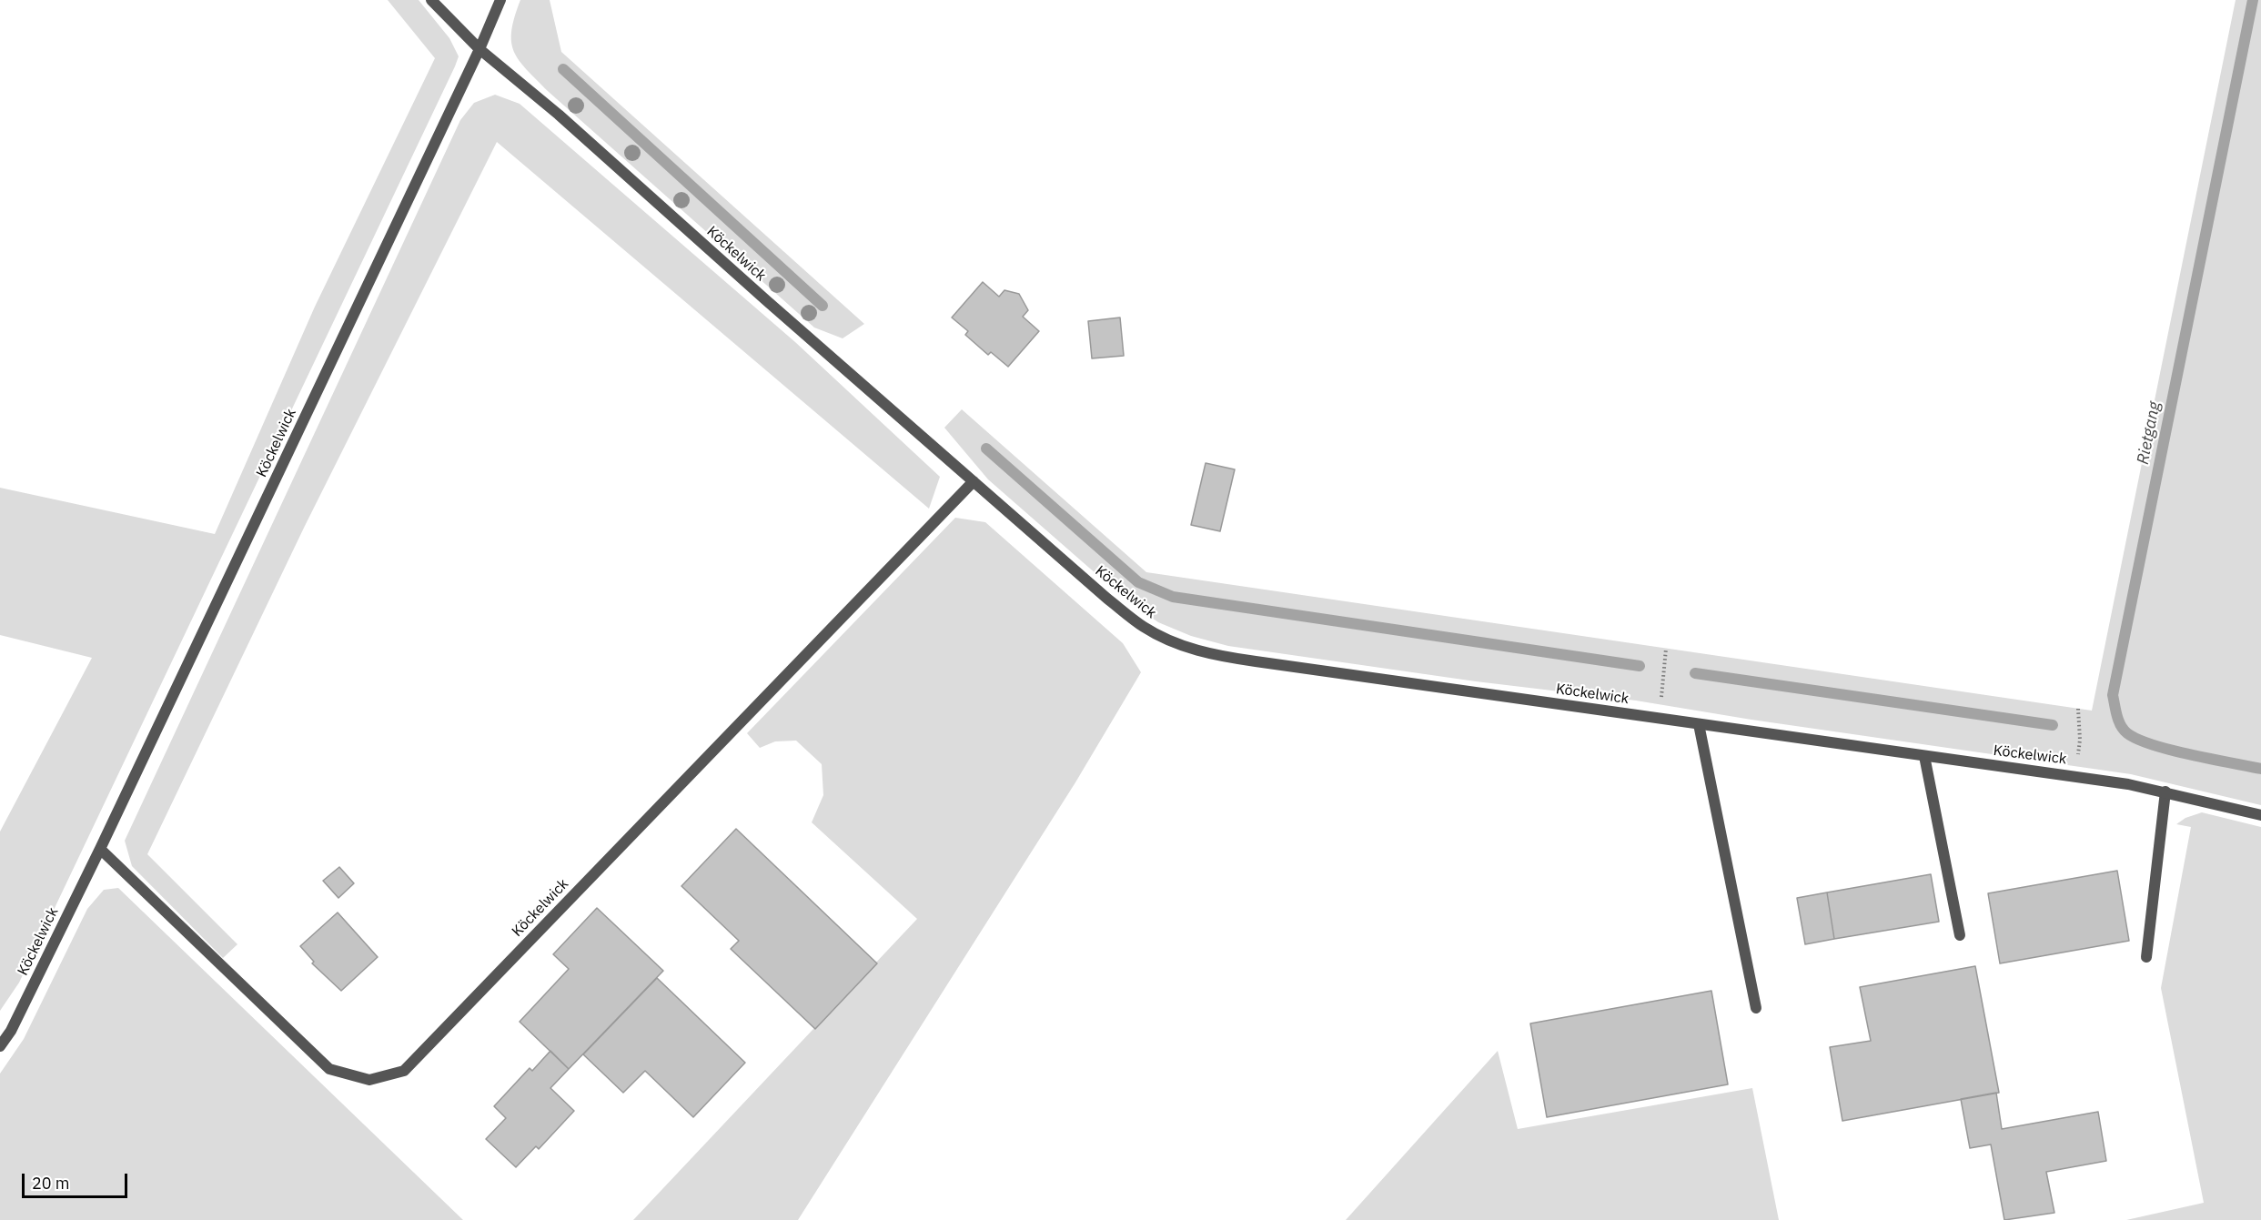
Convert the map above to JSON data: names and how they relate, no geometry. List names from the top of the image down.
{
  "streets": {
    "street": ["Köckelwick"]
  },
  "water": ["Rietgang"],
  "scale_bar": "20 m"
}
